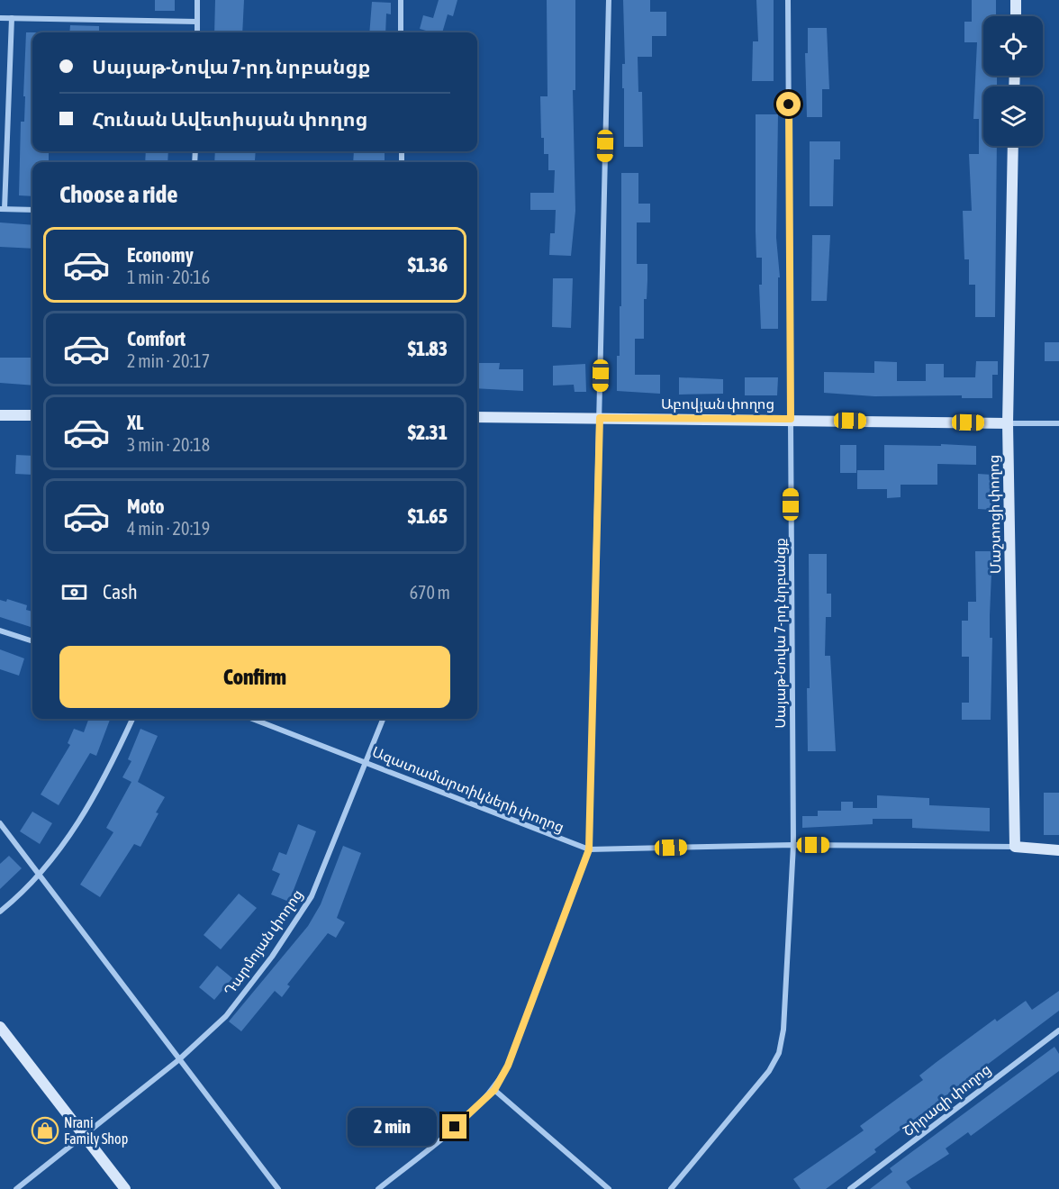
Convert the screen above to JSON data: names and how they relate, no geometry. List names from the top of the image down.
{
  "streets": {
    "main road": ["Աբովյան փողոց", "Մաշտոցի փողոց"],
    "street": [
      "Սայաթ-Նովա 7-րդ նրբանցք",
      "Ազատամարտիկների փողոց",
      "Դարմոյան փողոց",
      "Շիրազի փողոց"
    ]
  },
  "crossings": [
    ["Աբովյան փողոց", "Մաշտոցի փողոց"],
    ["Աբովյան փողոց", "Սայաթ-Նովա 7-րդ նրբանցք"],
    ["Մաշտոցի փողոց", "Ազատամարտիկների փողոց"],
    ["Սայաթ-Նովա 7-րդ նրբանցք", "Ազատամարտիկների փողոց"],
    ["Ազատամարտիկների փողոց", "Դարմոյան փողոց"]
  ],
  "places": {
    "shop": ["Nrani Family Shop"]
  },
  "page": {
    "banner": ["Սայաթ-Նովա 7-րդ նրբանցք", "Հունան Ավետիսյան փողոց"],
    "heading": "Choose a ride",
    "list": [
      {
        "name": "Economy",
        "note": "1 min · 20:16",
        "value": "$1.36"
      },
      {
        "name": "Comfort",
        "note": "2 min · 20:17",
        "value": "$1.83"
      },
      {
        "name": "XL",
        "note": "3 min · 20:18",
        "value": "$2.31"
      },
      {
        "name": "Moto",
        "note": "4 min · 20:19",
        "value": "$1.65"
      }
    ],
    "pay": ["Cash", "670 m"],
    "buttons": "Confirm",
    "bubble": "2 min"
  }
}
